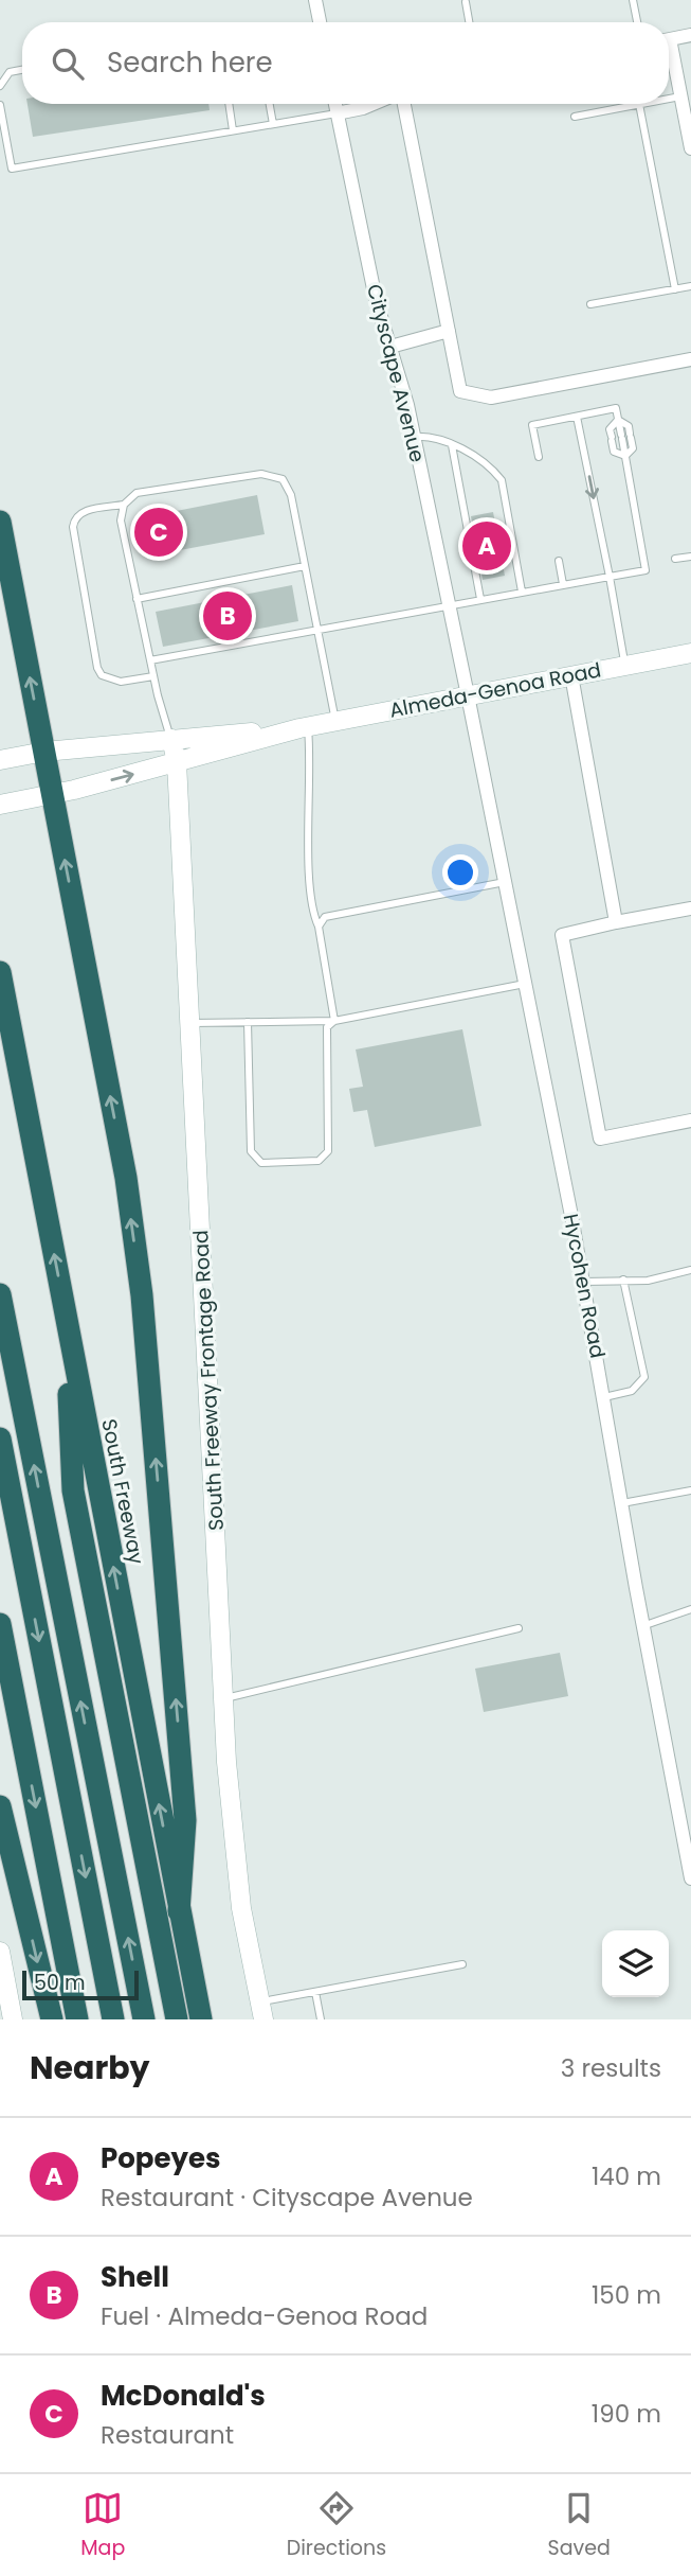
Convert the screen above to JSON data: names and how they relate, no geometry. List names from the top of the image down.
{
  "streets": {
    "highway": ["South Freeway"],
    "main road": ["Almeda-Genoa Road", "South Freeway Frontage Road"],
    "street": ["Cityscape Avenue", "Hycohen Road"]
  },
  "crossings": [
    ["Cityscape Avenue", "Almeda-Genoa Road"],
    ["Cityscape Avenue", "Hycohen Road"],
    ["Almeda-Genoa Road", "Hycohen Road"],
    ["Almeda-Genoa Road", "South Freeway Frontage Road"]
  ],
  "scale_bar": "50 m",
  "page": {
    "search": "Search here",
    "pins": ["C", "A", "B"],
    "scale": "50 m",
    "heading": ["Nearby", "3 results"],
    "list": [
      {
        "mark": "A",
        "name": "Popeyes",
        "note": "Restaurant · Cityscape Avenue",
        "value": "140 m"
      },
      {
        "mark": "B",
        "name": "Shell",
        "note": "Fuel · Almeda-Genoa Road",
        "value": "150 m"
      },
      {
        "mark": "C",
        "name": "McDonald's",
        "note": "Restaurant",
        "value": "190 m"
      }
    ],
    "nav": ["Map", "Directions", "Saved"]
  }
}
